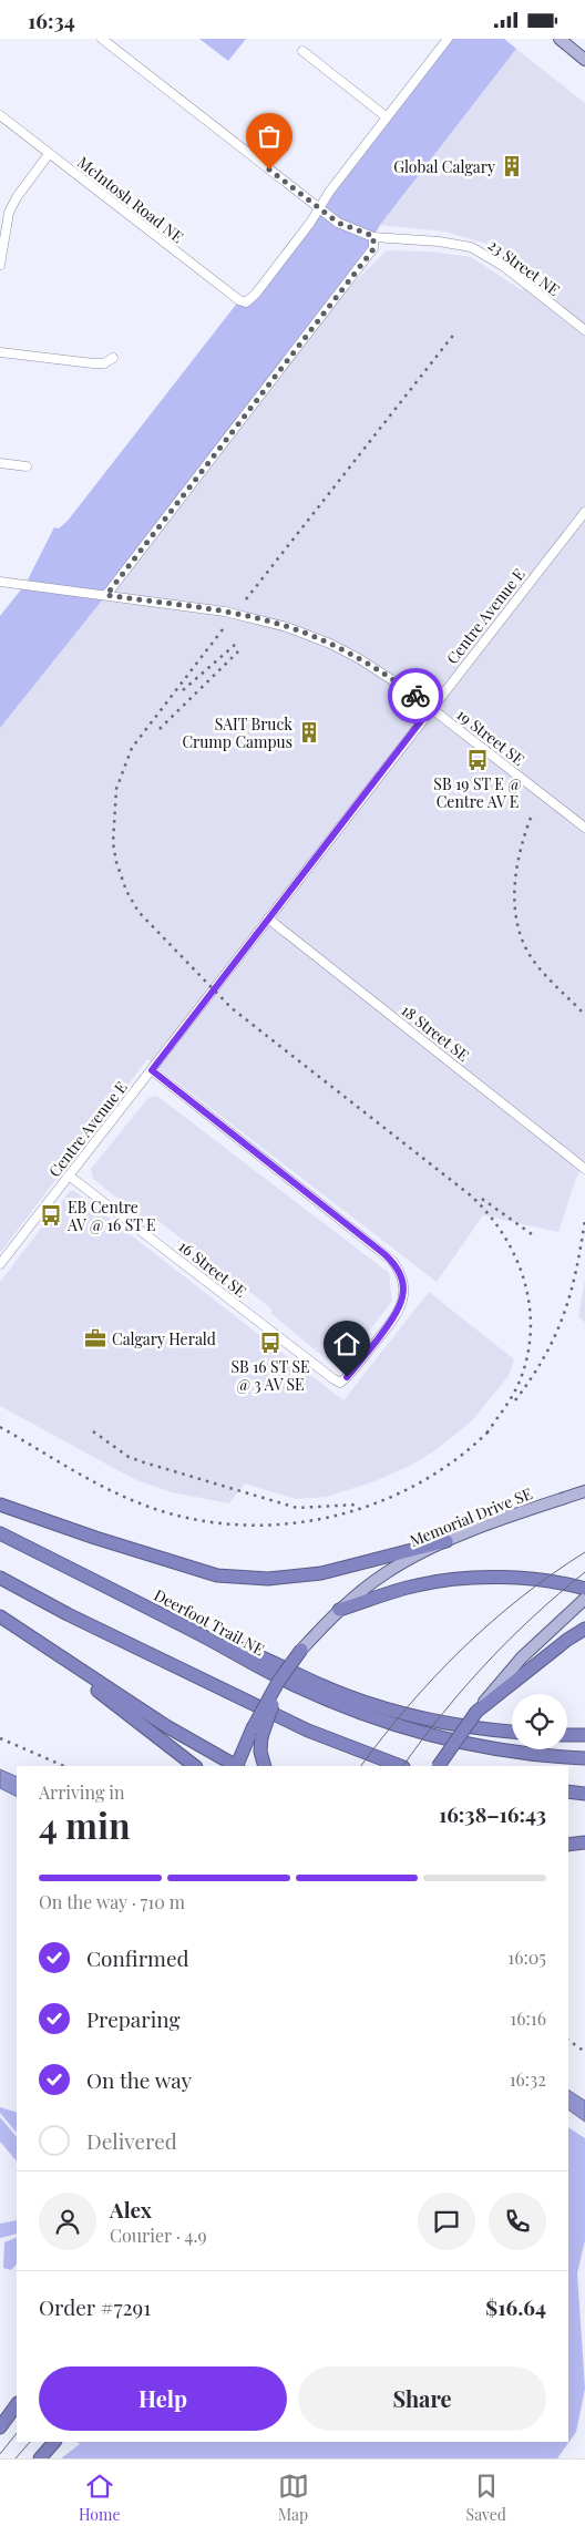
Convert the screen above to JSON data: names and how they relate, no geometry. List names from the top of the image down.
{
  "streets": {
    "highway": ["Memorial Drive SE", "Deerfoot Trail NE"],
    "street": [
      "McIntosh Road NE",
      "23 Street NE",
      "Centre Avenue E",
      "19 Street SE",
      "18 Street SE",
      "16 Street SE"
    ]
  },
  "crossings": [
    ["McIntosh Road NE", "23 Street NE"],
    ["Centre Avenue E", "19 Street SE"],
    ["Centre Avenue E", "18 Street SE"],
    ["Centre Avenue E", "16 Street SE"]
  ],
  "places": {
    "building": ["Global Calgary", "SAIT Bruck Crump Campus"],
    "bus stop": ["SB 19 ST E @ Centre AV E", "EB Centre AV @ 16 ST E", "SB 16 ST SE @ 3 AV SE"],
    "office": ["Calgary Herald"]
  },
  "page": {
    "status": "16:34",
    "heading": ["4 min", "Arriving in", "16:38–16:43"],
    "panel": [
      "Alex",
      "Courier · 4.9",
      "Order #7291",
      "$16.64"
    ],
    "bar": "On the way · 710 m",
    "list": [
      ["Confirmed", "16:05"],
      ["Preparing", "16:16"],
      ["On the way", "16:32"],
      "Delivered"
    ],
    "buttons": ["Help", "Share"],
    "tabs": ["Home", "Map", "Saved"]
  }
}
